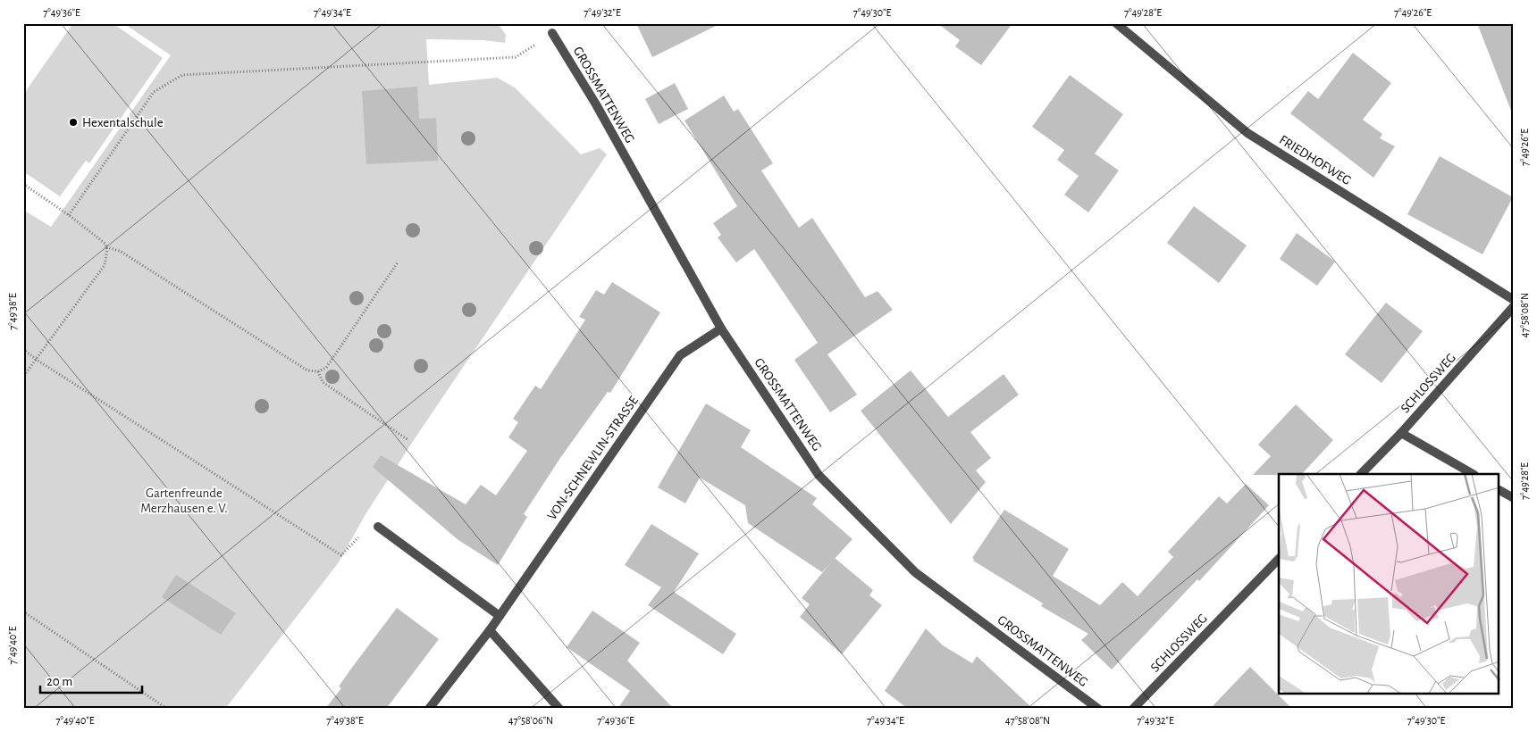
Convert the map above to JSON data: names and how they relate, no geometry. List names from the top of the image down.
{
  "streets": {
    "street": [
      "GROSSMATTENWEG",
      "FRIEDHOFWEG",
      "SCHLOSSWEG",
      "VON-SCHNEWLIN-STRASSE"
    ]
  },
  "crossings": [
    ["GROSSMATTENWEG", "VON-SCHNEWLIN-STRASSE"]
  ],
  "parks": ["Gartenfreunde Merzhausen e. V."],
  "places": ["Hexentalschule"],
  "scale_bar": "20 m",
  "coordinates": [
    "7°49'36\"E",
    "7°49'34\"E",
    "7°49'32\"E",
    "7°49'30\"E",
    "7°49'28\"E",
    "7°49'26\"E",
    "7°49'38\"E",
    "47°58'08\"N",
    "7°49'40\"E",
    "47°58'06\"N"
  ]
}
